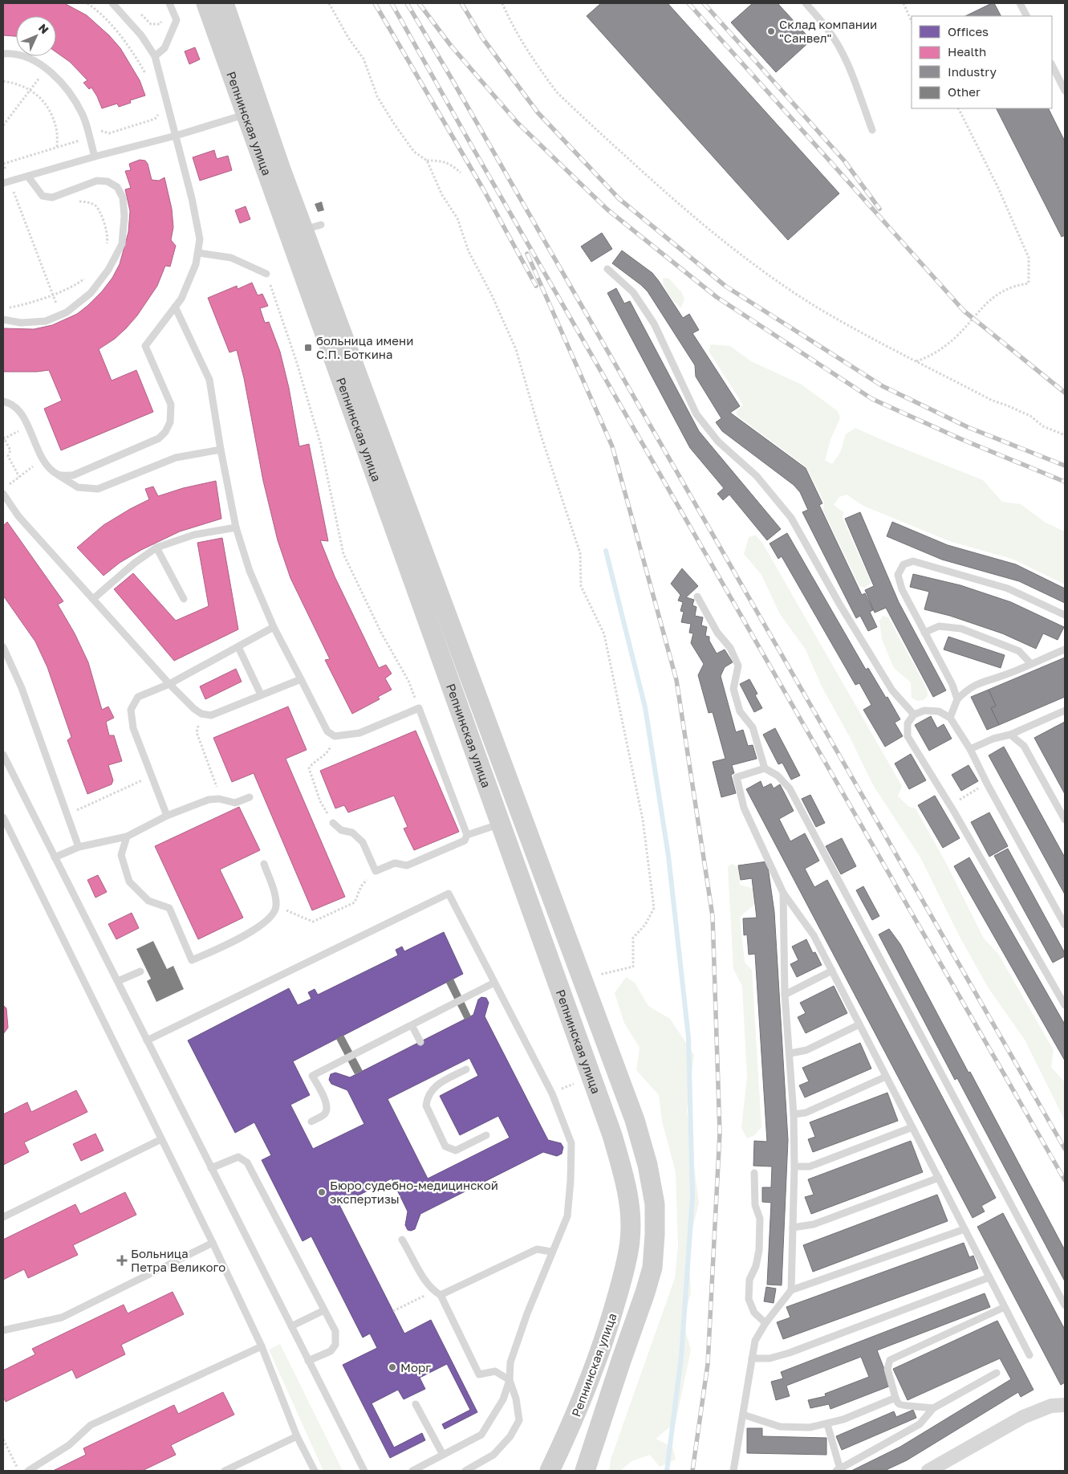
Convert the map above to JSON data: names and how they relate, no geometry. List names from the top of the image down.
{
  "streets": {
    "street": ["Репнинская улица"]
  },
  "places": {
    "other": ["Склад компании \"Санвел\"", "Бюро судебно-медицинской экспертизы", "Морг"],
    "transit": ["больница имени С.П. Боткина"],
    "health": ["Больница Петра Великого"]
  },
  "legend": [
    "Offices",
    "Health",
    "Industry",
    "Other"
  ],
  "north": "top right"
}
